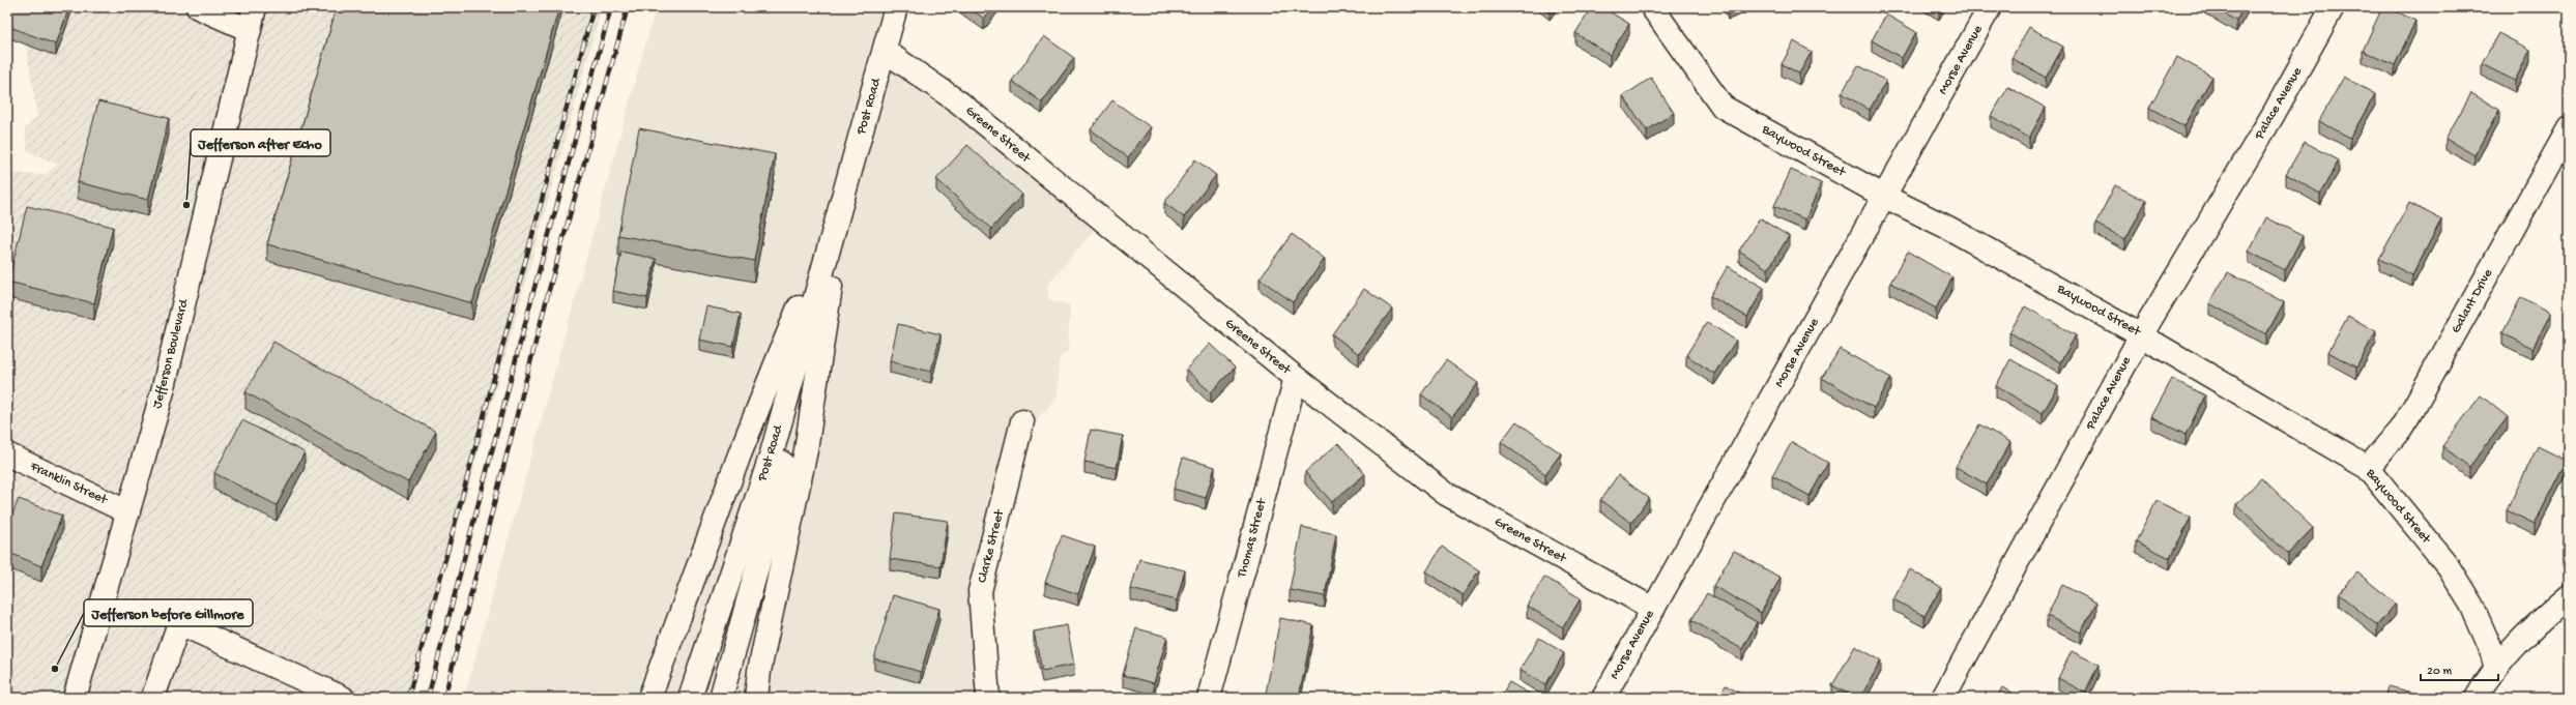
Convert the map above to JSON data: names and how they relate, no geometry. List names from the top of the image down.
{
  "streets": {
    "street": [
      "Morse Avenue",
      "Palace Avenue",
      "Post Road",
      "Greene Street",
      "Baywood Street",
      "Galant Drive",
      "Jefferson Boulevard",
      "Franklin Street",
      "Thomas Street",
      "Clarke Street"
    ]
  },
  "crossings": [
    ["Morse Avenue", "Greene Street"],
    ["Morse Avenue", "Baywood Street"],
    ["Palace Avenue", "Baywood Street"],
    ["Post Road", "Greene Street"],
    ["Greene Street", "Thomas Street"],
    ["Baywood Street", "Galant Drive"],
    ["Jefferson Boulevard", "Franklin Street"]
  ],
  "places": ["Jefferson after Echo", "Jefferson before Gillmore"],
  "scale_bar": "20 m"
}
